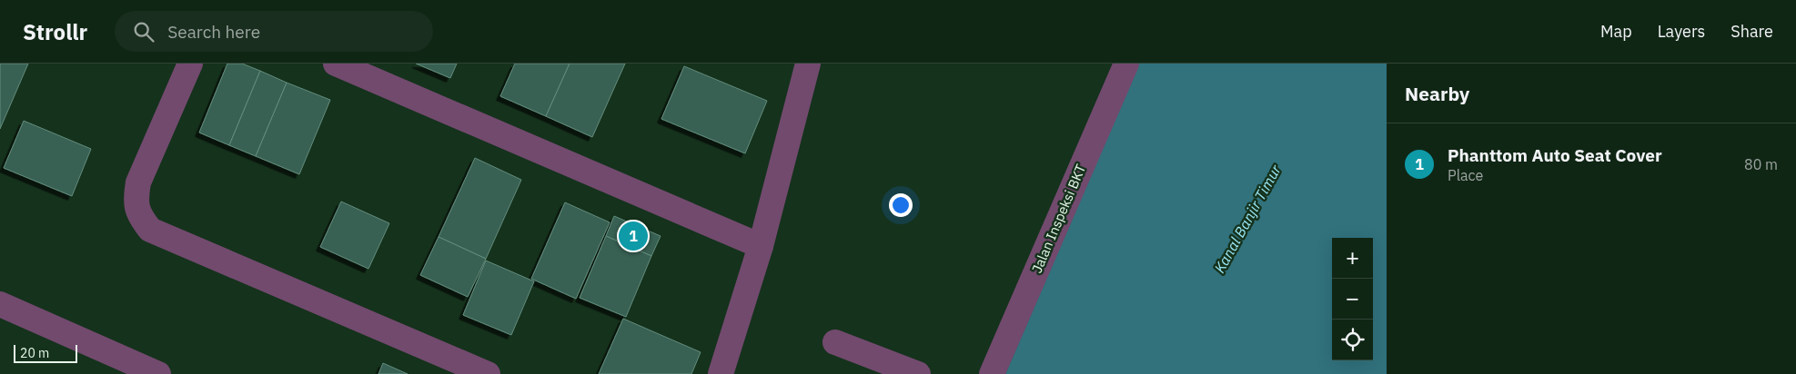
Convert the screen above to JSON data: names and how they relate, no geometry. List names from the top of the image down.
{
  "streets": {
    "street": ["Jalan Inspeksi BKT"]
  },
  "water": ["Kanal Banjir Timur"],
  "scale_bar": "20 m",
  "page": {
    "header": "Strollr",
    "search": "Search here",
    "nav": ["Map", "Layers", "Share"],
    "heading": "Nearby",
    "list": [
      {
        "mark": "1",
        "name": "Phanttom Auto Seat Cover",
        "note": "Place",
        "value": "80 m"
      }
    ],
    "pins": "1",
    "map_buttons": ["+", "−"],
    "scale": "20 m"
  }
}
